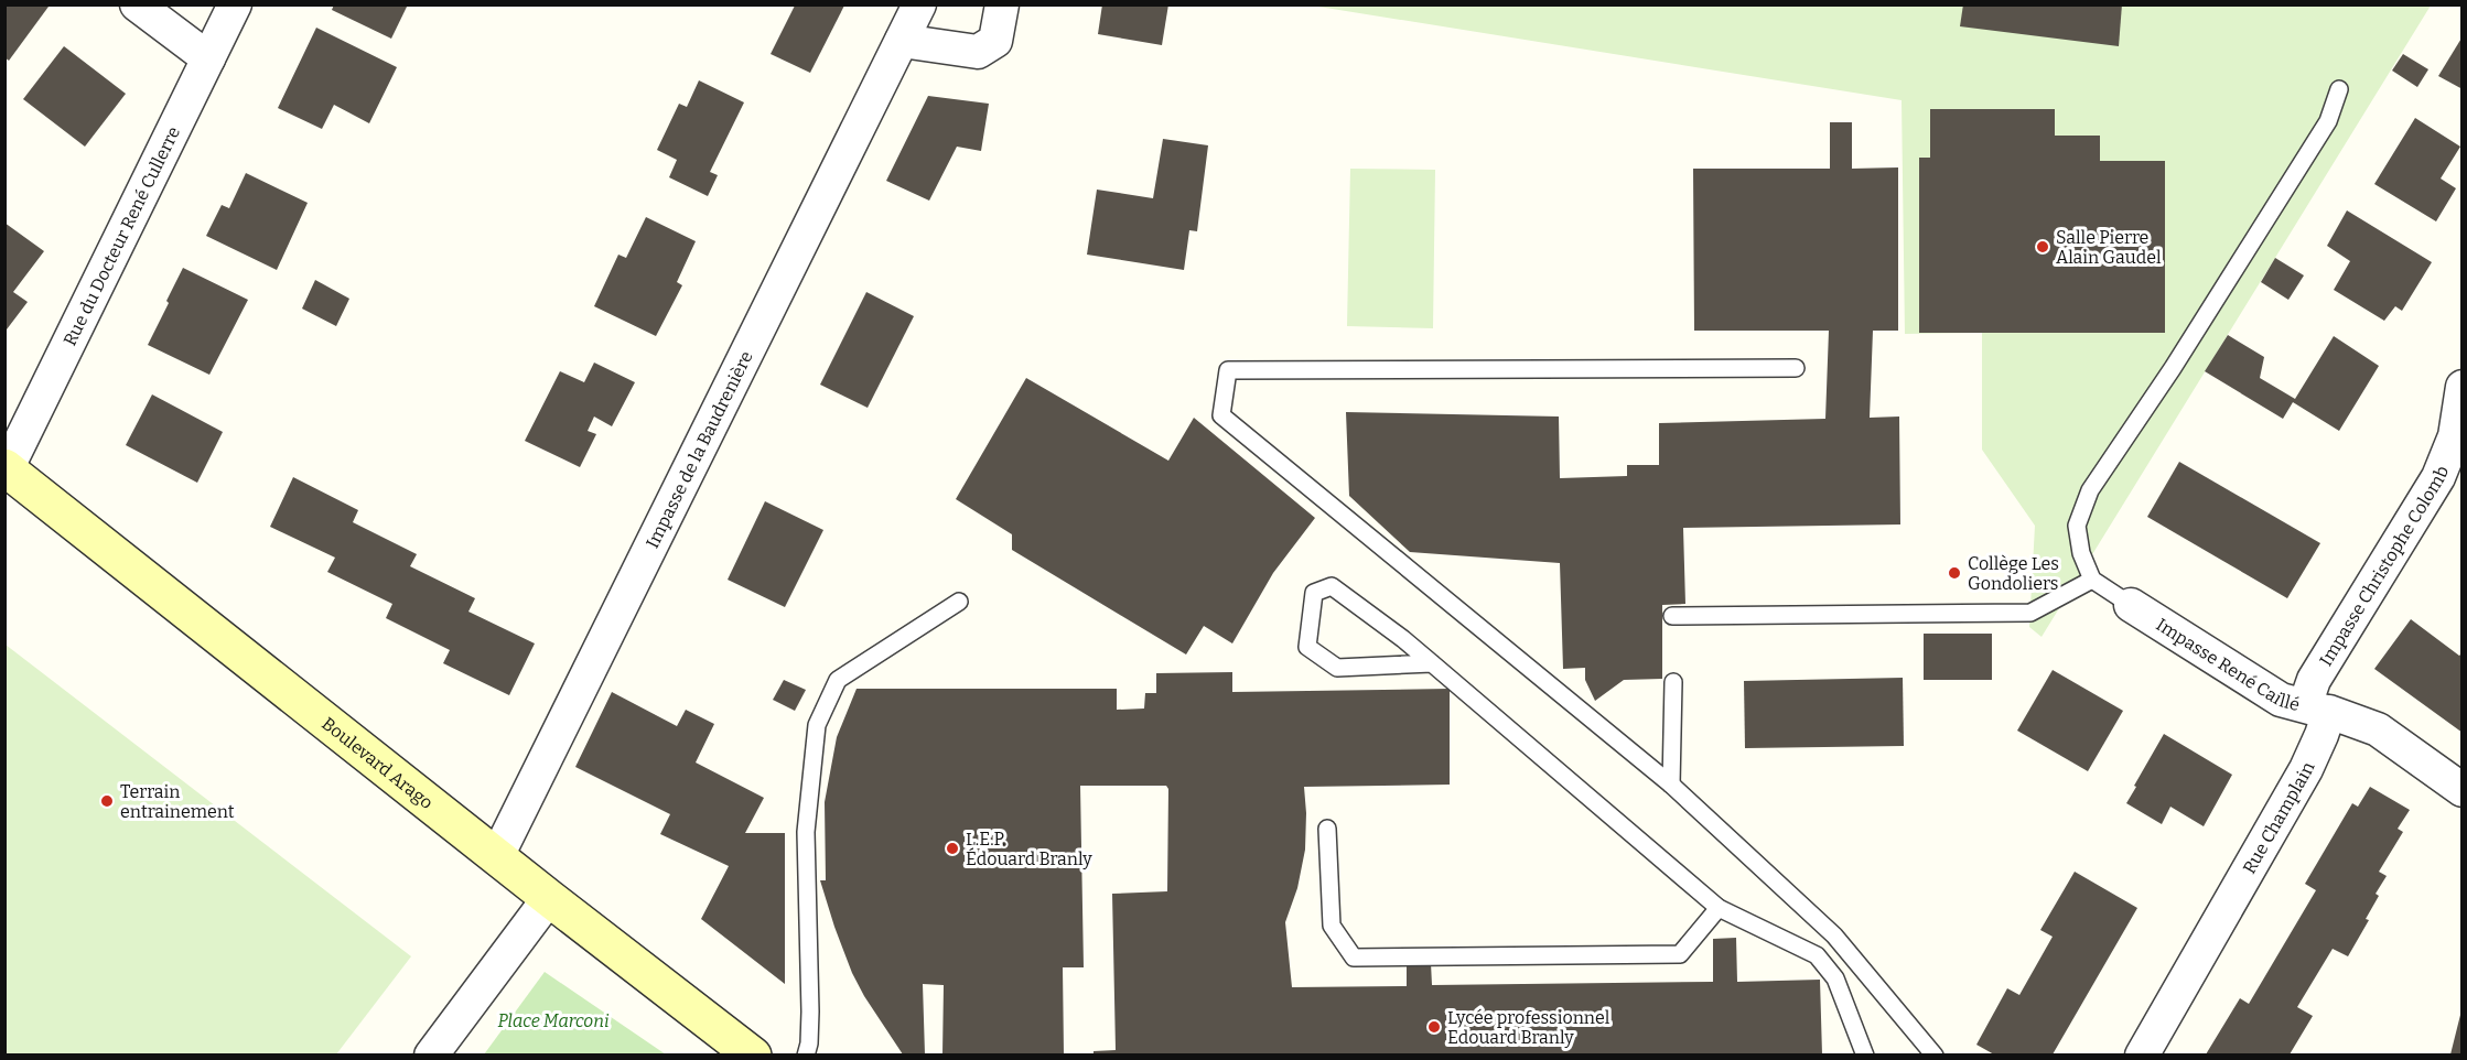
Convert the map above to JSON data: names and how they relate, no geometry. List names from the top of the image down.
{
  "streets": {
    "main road": ["Boulevard Arago"],
    "street": [
      "Rue du Docteur René Cullerre",
      "Impasse de la Baudrenière",
      "Impasse Christophe Colomb",
      "Impasse René Caillé",
      "Rue Champlain"
    ]
  },
  "crossings": [
    ["Rue du Docteur René Cullerre", "Boulevard Arago"],
    ["Impasse de la Baudrenière", "Boulevard Arago"],
    ["Impasse Christophe Colomb", "Impasse René Caillé"],
    ["Impasse Christophe Colomb", "Rue Champlain"],
    ["Impasse René Caillé", "Rue Champlain"]
  ],
  "parks": ["Place Marconi"],
  "places": [
    "Salle Pierre Alain Gaudel",
    "Collège Les Gondoliers",
    "Terrain entrainement",
    "L.E.P. Édouard Branly",
    "Lycée professionnel Edouard Branly"
  ]
}
